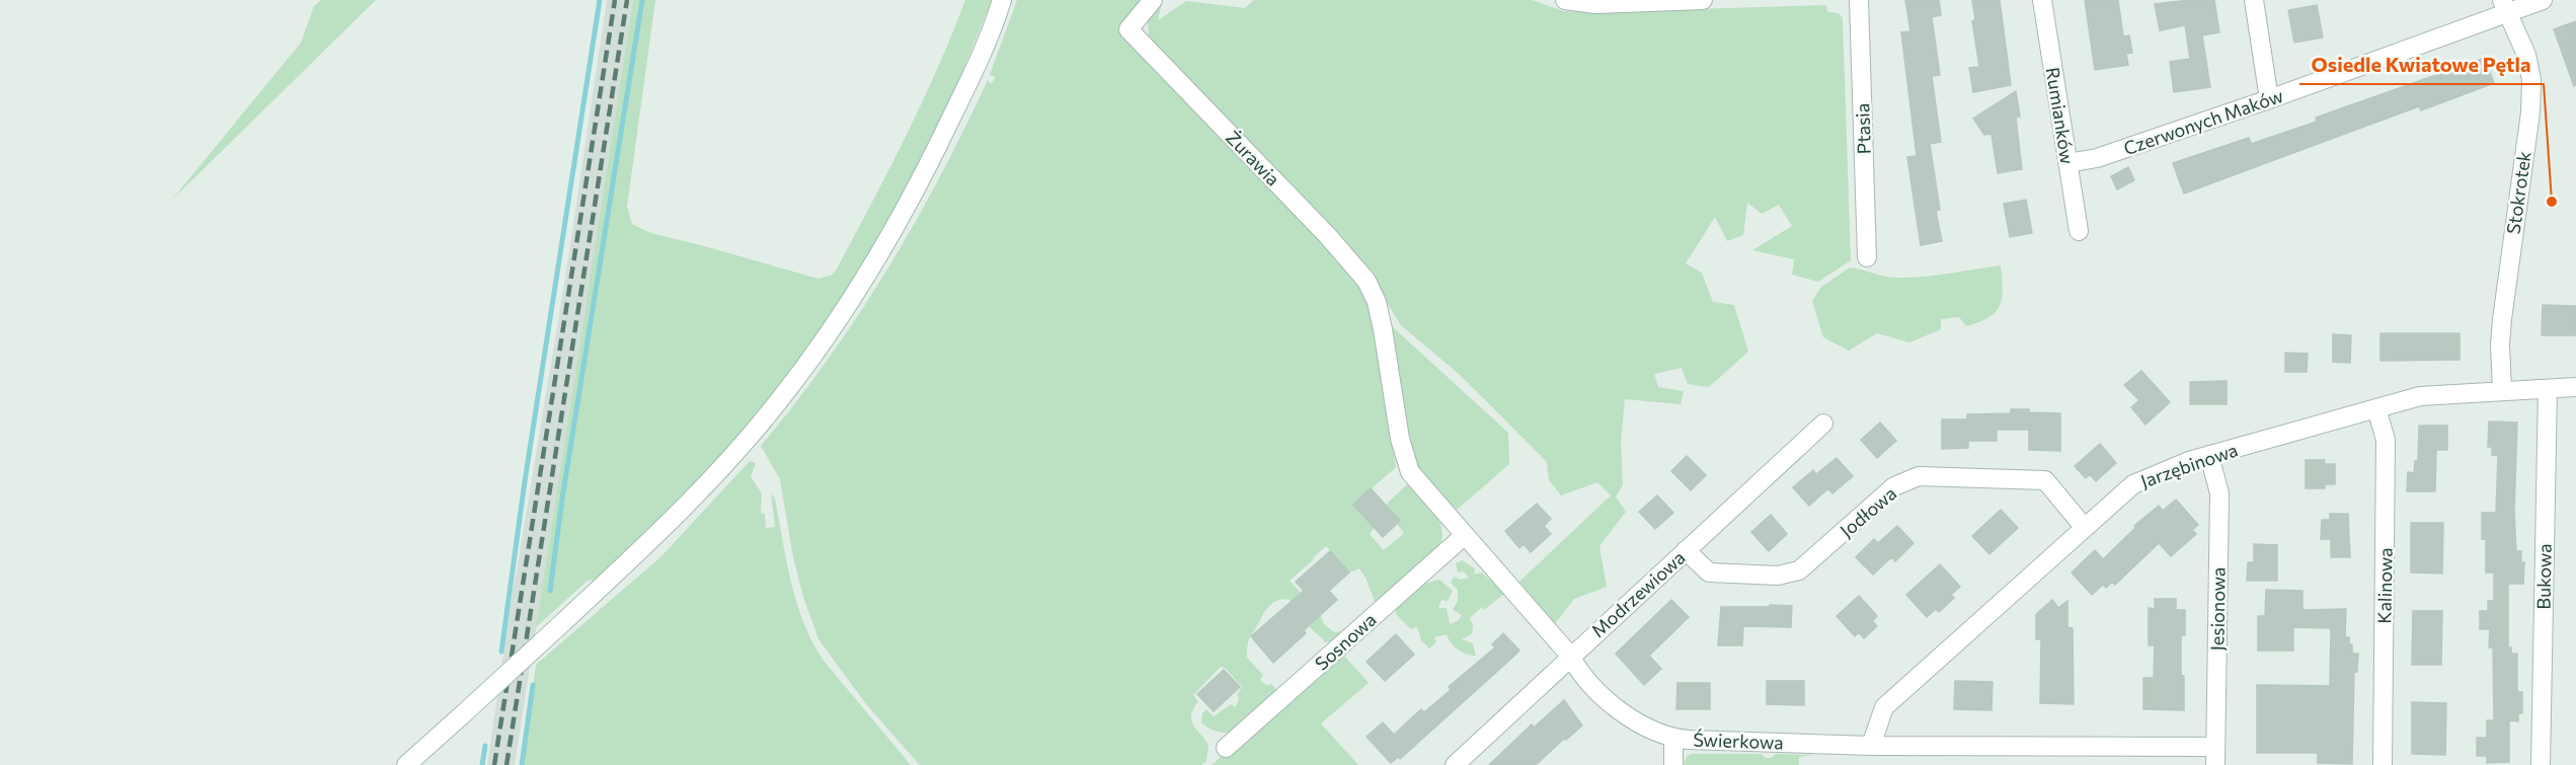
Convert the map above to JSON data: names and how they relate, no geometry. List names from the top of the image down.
{
  "streets": {
    "street": [
      "Rumianków",
      "Czerwonych Maków",
      "Ptasia",
      "Żurawia",
      "Stokrotek",
      "Jarzębinowa",
      "Jodłowa",
      "Bukowa",
      "Kalinowa",
      "Modrzewiowa",
      "Jesionowa",
      "Sosnowa",
      "Świerkowa"
    ]
  },
  "crossings": [
    ["Rumianków", "Czerwonych Maków"],
    ["Czerwonych Maków", "Stokrotek"],
    ["Żurawia", "Świerkowa"],
    ["Stokrotek", "Jarzębinowa"],
    ["Jarzębinowa", "Jodłowa"],
    ["Jarzębinowa", "Bukowa"],
    ["Jarzębinowa", "Kalinowa"],
    ["Jarzębinowa", "Jesionowa"],
    ["Jarzębinowa", "Świerkowa"],
    ["Jodłowa", "Modrzewiowa"],
    ["Modrzewiowa", "Świerkowa"],
    ["Jesionowa", "Świerkowa"],
    ["Sosnowa", "Świerkowa"]
  ],
  "places": ["Osiedle Kwiatowe Pętla"]
}
